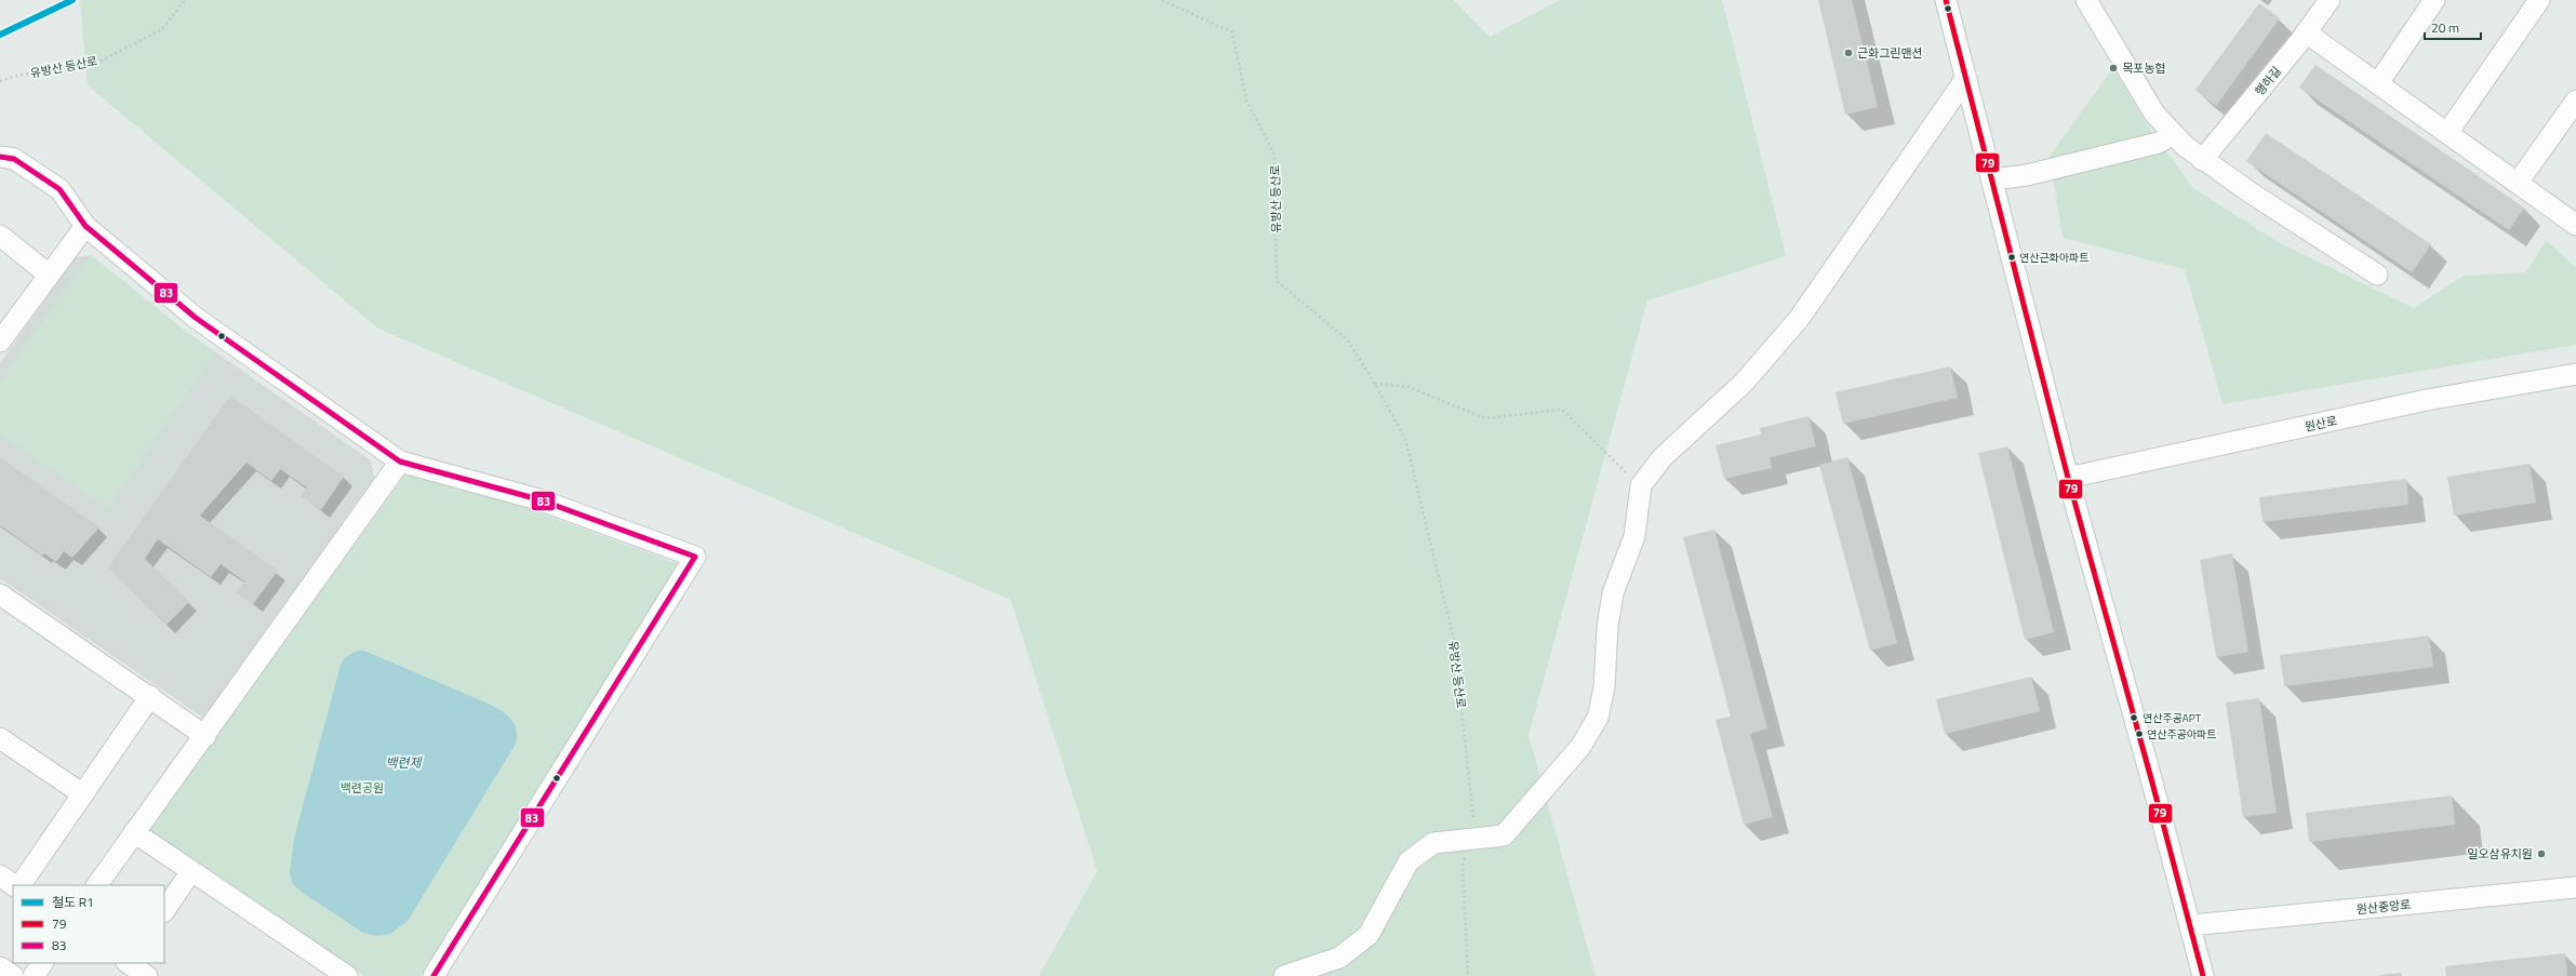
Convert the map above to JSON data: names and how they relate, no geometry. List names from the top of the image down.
{
  "streets": {
    "street": ["행하길", "원산로", "원산중앙로"],
    "path": ["유방산 등산로"]
  },
  "water": ["백련제"],
  "parks": ["백련공원"],
  "places": [
    "근화그린맨션",
    "목포농협",
    "연산근화아파트",
    "연산주공APT",
    "연산주공아파트",
    "일오삼유치원"
  ],
  "lines": ["rail line R1", "transit line 79", "transit line 83"],
  "legend": ["철도 R1", "79", "83"],
  "scale_bar": "20 m"
}
